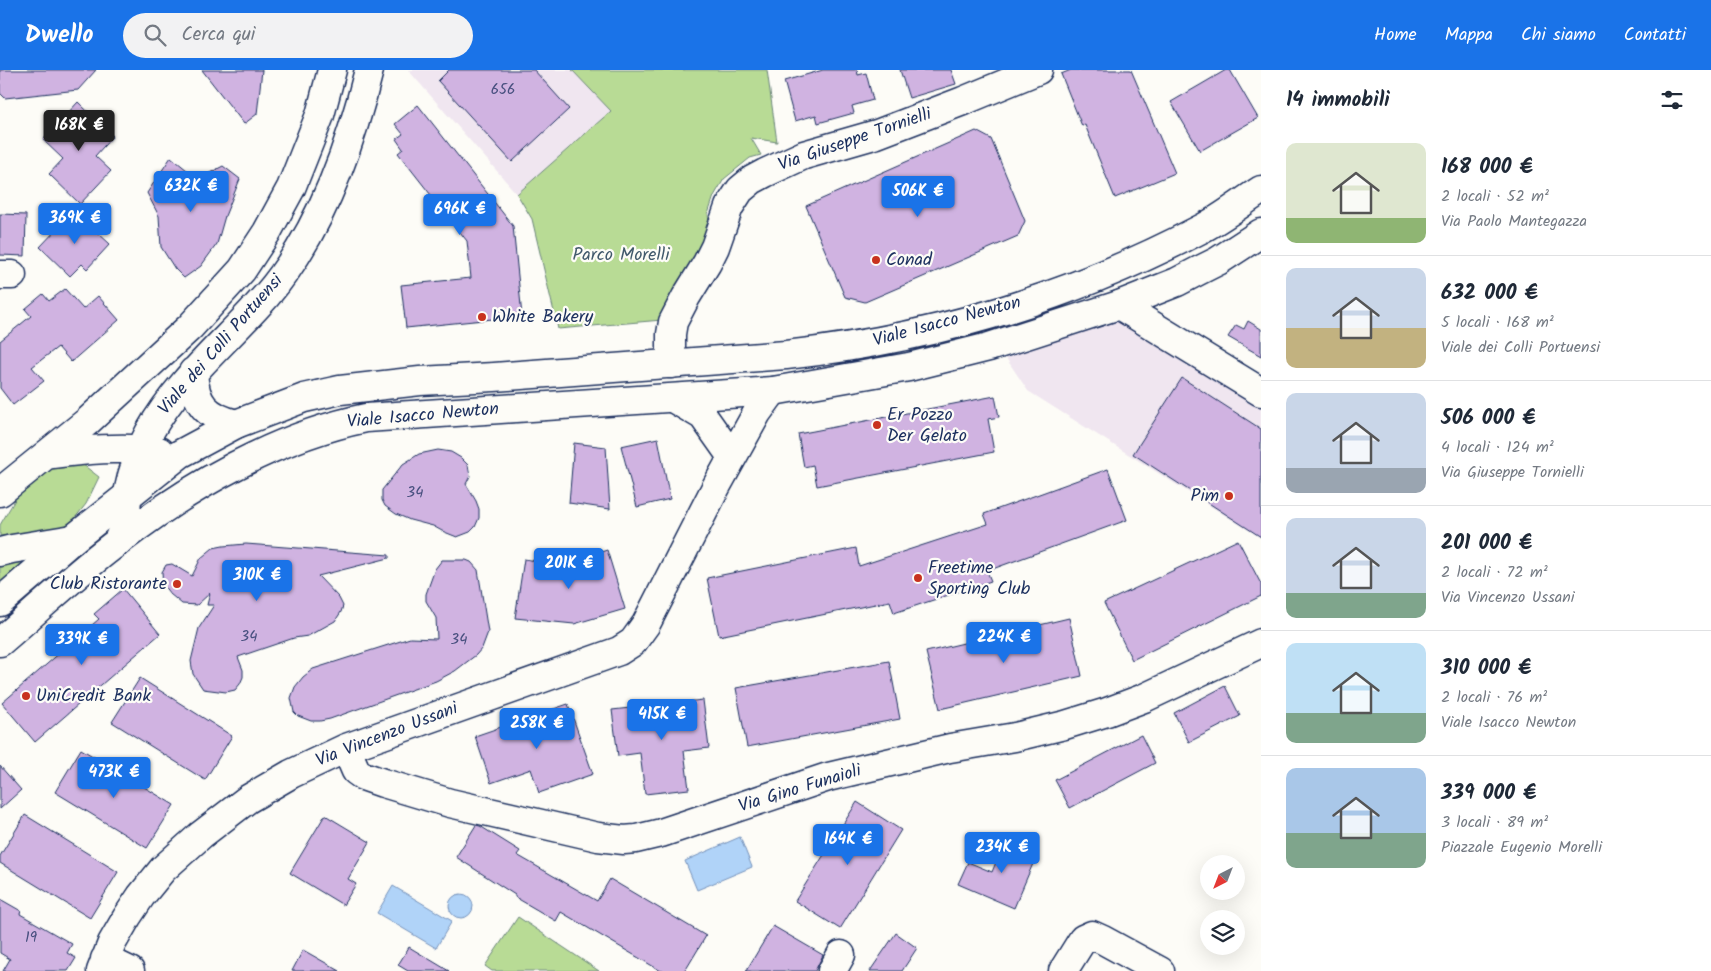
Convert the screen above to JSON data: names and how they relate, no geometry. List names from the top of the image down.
{
  "streets": {
    "street": [
      "Via Giuseppe Tornielli",
      "Viale Isacco Newton",
      "Viale dei Colli Portuensi",
      "Via Vincenzo Ussani",
      "Via Gino Funaioli"
    ]
  },
  "crossings": [
    ["Via Giuseppe Tornielli", "Viale Isacco Newton"],
    ["Viale Isacco Newton", "Viale dei Colli Portuensi"],
    ["Viale Isacco Newton", "Via Vincenzo Ussani"],
    ["Via Vincenzo Ussani", "Via Gino Funaioli"]
  ],
  "parks": ["Parco Morelli"],
  "places": [
    "Conad",
    "White Bakery",
    "Er Pozzo Der Gelato",
    "Pim",
    "Freetime Sporting Club",
    "Club Ristorante",
    "UniCredit Bank"
  ],
  "house_numbers": [
    "656",
    "34",
    "34",
    "34",
    "19"
  ],
  "north": "bottom left",
  "page": {
    "header": "Dwello",
    "search": "Cerca qui",
    "nav": [
      "Home",
      "Mappa",
      "Chi siamo",
      "Contatti"
    ],
    "heading": "14 immobili",
    "price": [
      "168K €",
      "632K €",
      "506K €",
      "696K €",
      "369K €",
      "201K €",
      "310K €",
      "224K €",
      "339K €",
      "415K €",
      "258K €",
      "473K €",
      "164K €",
      "234K €"
    ],
    "list": [
      {
        "name": "168 000 €",
        "note": "2 locali · 52 m² · Via Paolo Mantegazza"
      },
      {
        "name": "632 000 €",
        "note": "5 locali · 168 m² · Viale dei Colli Portuensi"
      },
      {
        "name": "506 000 €",
        "note": "4 locali · 124 m² · Via Giuseppe Tornielli"
      },
      {
        "name": "201 000 €",
        "note": "2 locali · 72 m² · Via Vincenzo Ussani"
      },
      {
        "name": "310 000 €",
        "note": "2 locali · 76 m² · Viale Isacco Newton"
      },
      {
        "name": "339 000 €",
        "note": "3 locali · 89 m² · Piazzale Eugenio Morelli"
      }
    ]
  }
}
